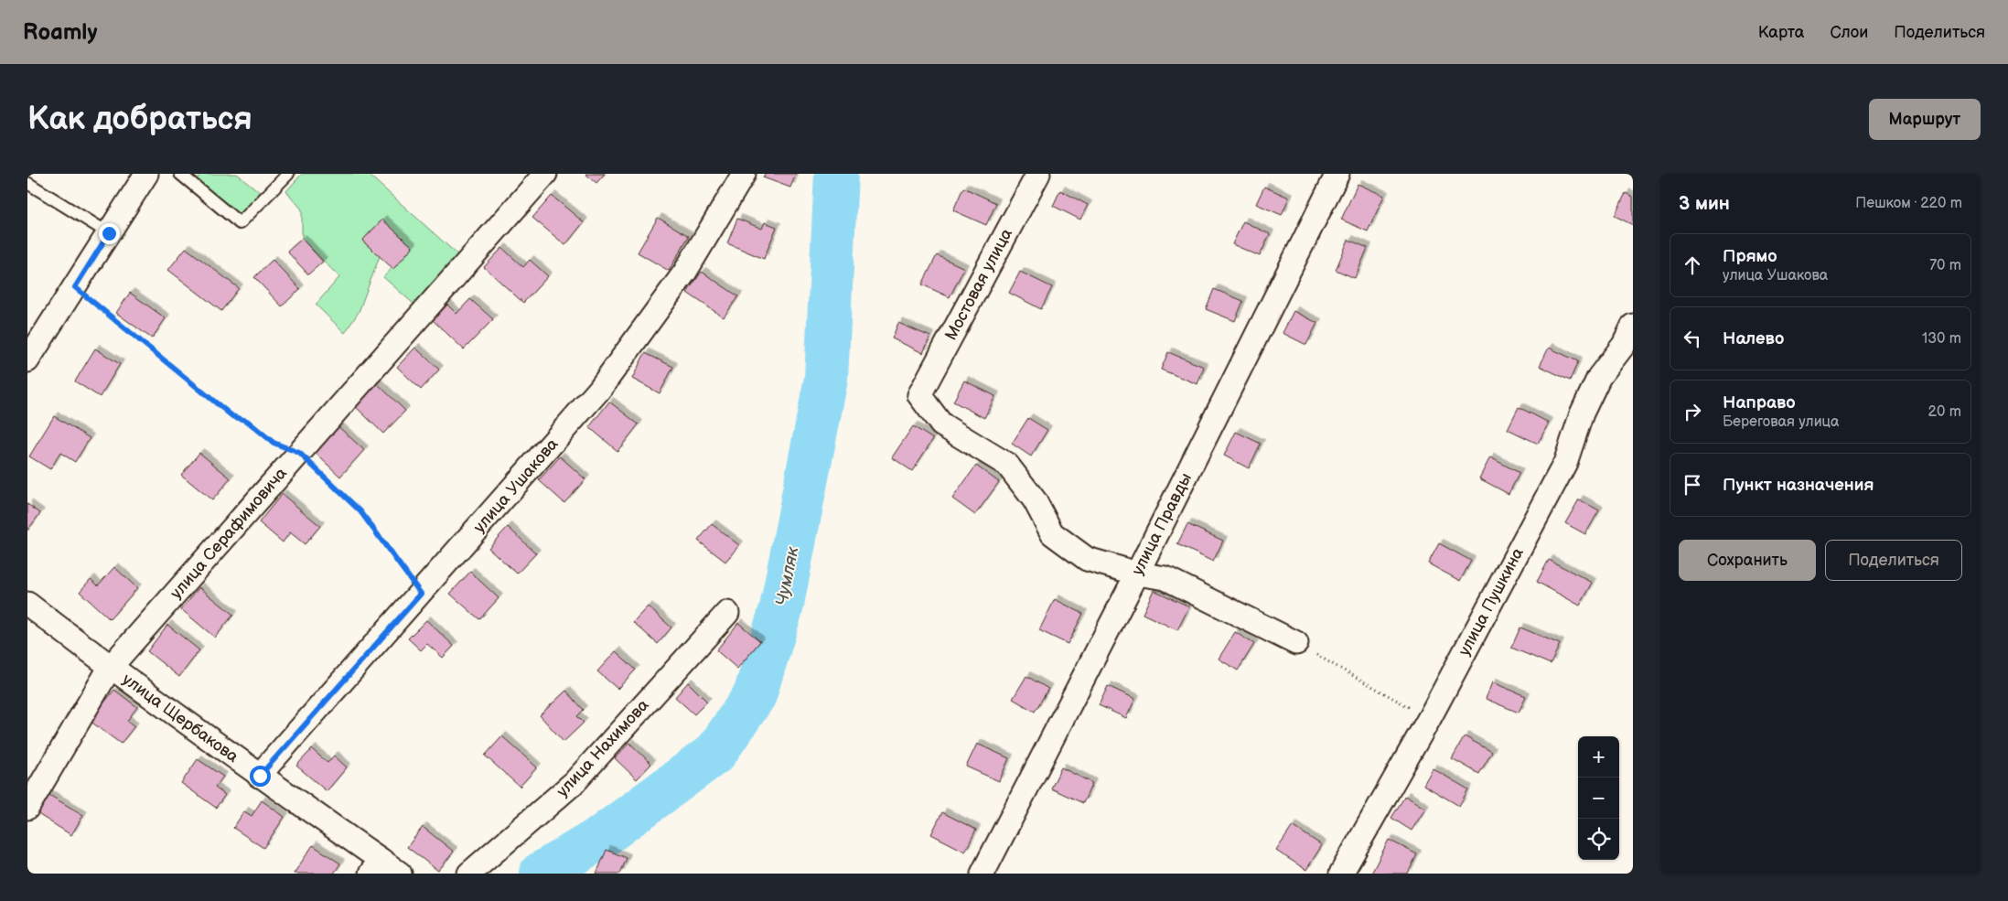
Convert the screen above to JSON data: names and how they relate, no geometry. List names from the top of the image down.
{
  "streets": {
    "street": [
      "Мостовая улица",
      "улица Ушакова",
      "улица Правды",
      "улица Серафимовича",
      "улица Пушкина",
      "улица Щербакова",
      "улица Нахимова"
    ]
  },
  "crossings": [
    ["Мостовая улица", "улица Правды"],
    ["улица Ушакова", "улица Щербакова"],
    ["улица Серафимовича", "улица Щербакова"]
  ],
  "water": ["Чумляк"],
  "page": {
    "header": "Roamly",
    "nav": ["Карта", "Слои", "Поделиться"],
    "buttons": [
      "Маршрут",
      ["Сохранить", "Поделиться"]
    ],
    "title": "Как добраться",
    "heading": ["3 мин", "Пешком · 220 m"],
    "list": [
      ["Прямо", "улица Ушакова", "70 m"],
      ["Налево", "130 m"],
      ["Направо", "Береговая улица", "20 m"],
      "Пункт назначения"
    ],
    "map_buttons": ["+", "−"]
  }
}
